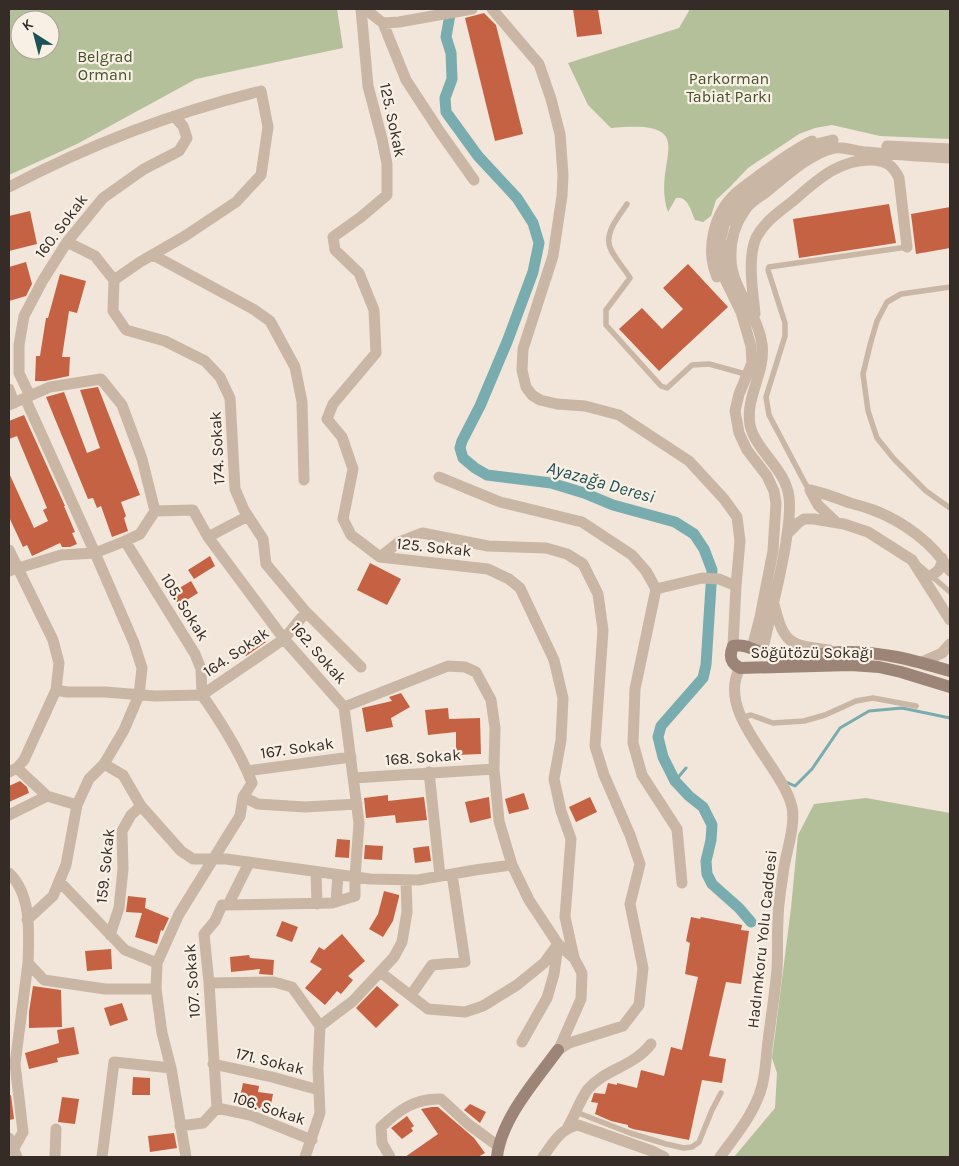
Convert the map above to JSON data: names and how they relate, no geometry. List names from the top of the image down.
{
  "streets": {
    "street": [
      "125. Sokak",
      "160. Sokak",
      "174. Sokak",
      "105. Sokak",
      "164. Sokak",
      "Söğütözü Sokağı",
      "162. Sokak",
      "167. Sokak",
      "168. Sokak",
      "159. Sokak",
      "Hadımkoru Yolu Caddesi",
      "107. Sokak",
      "171. Sokak",
      "106. Sokak"
    ]
  },
  "crossings": [
    ["174. Sokak", "164. Sokak"],
    ["105. Sokak", "164. Sokak"],
    ["164. Sokak", "162. Sokak"],
    ["Söğütözü Sokağı", "Hadımkoru Yolu Caddesi"],
    ["162. Sokak", "167. Sokak"],
    ["162. Sokak", "168. Sokak"],
    ["107. Sokak", "171. Sokak"],
    ["107. Sokak", "106. Sokak"]
  ],
  "water": ["Ayazağa Deresi"],
  "parks": ["Belgrad Ormanı", "Parkorman Tabiat Parkı"],
  "north": "top left"
}
